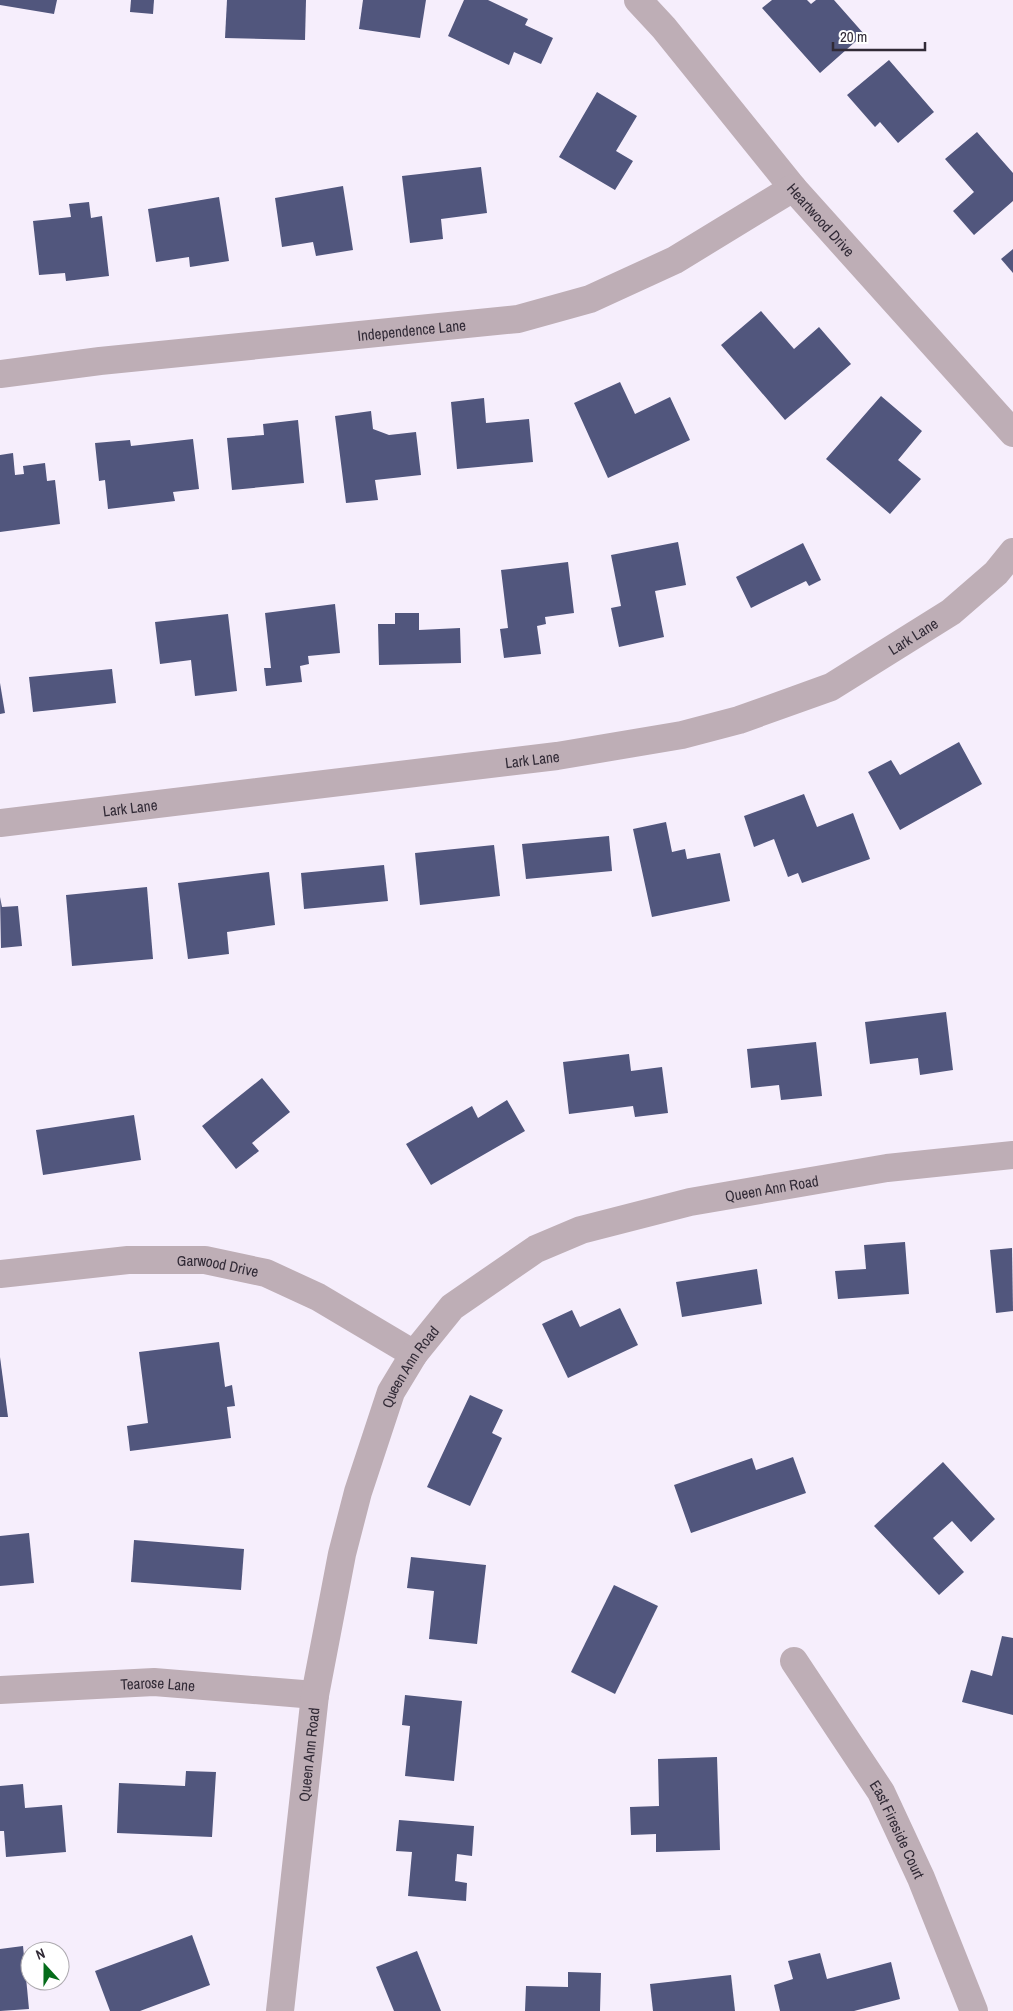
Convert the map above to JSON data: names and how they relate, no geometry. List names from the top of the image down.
{
  "streets": {
    "street": [
      "Heartwood Drive",
      "Independence Lane",
      "Lark Lane",
      "Queen Ann Road",
      "Garwood Drive",
      "Tearose Lane",
      "East Fireside Court"
    ]
  },
  "crossings": [
    ["Heartwood Drive", "Independence Lane"],
    ["Queen Ann Road", "Garwood Drive"],
    ["Queen Ann Road", "Tearose Lane"]
  ],
  "scale_bar": "20 m",
  "north": "top"
}
